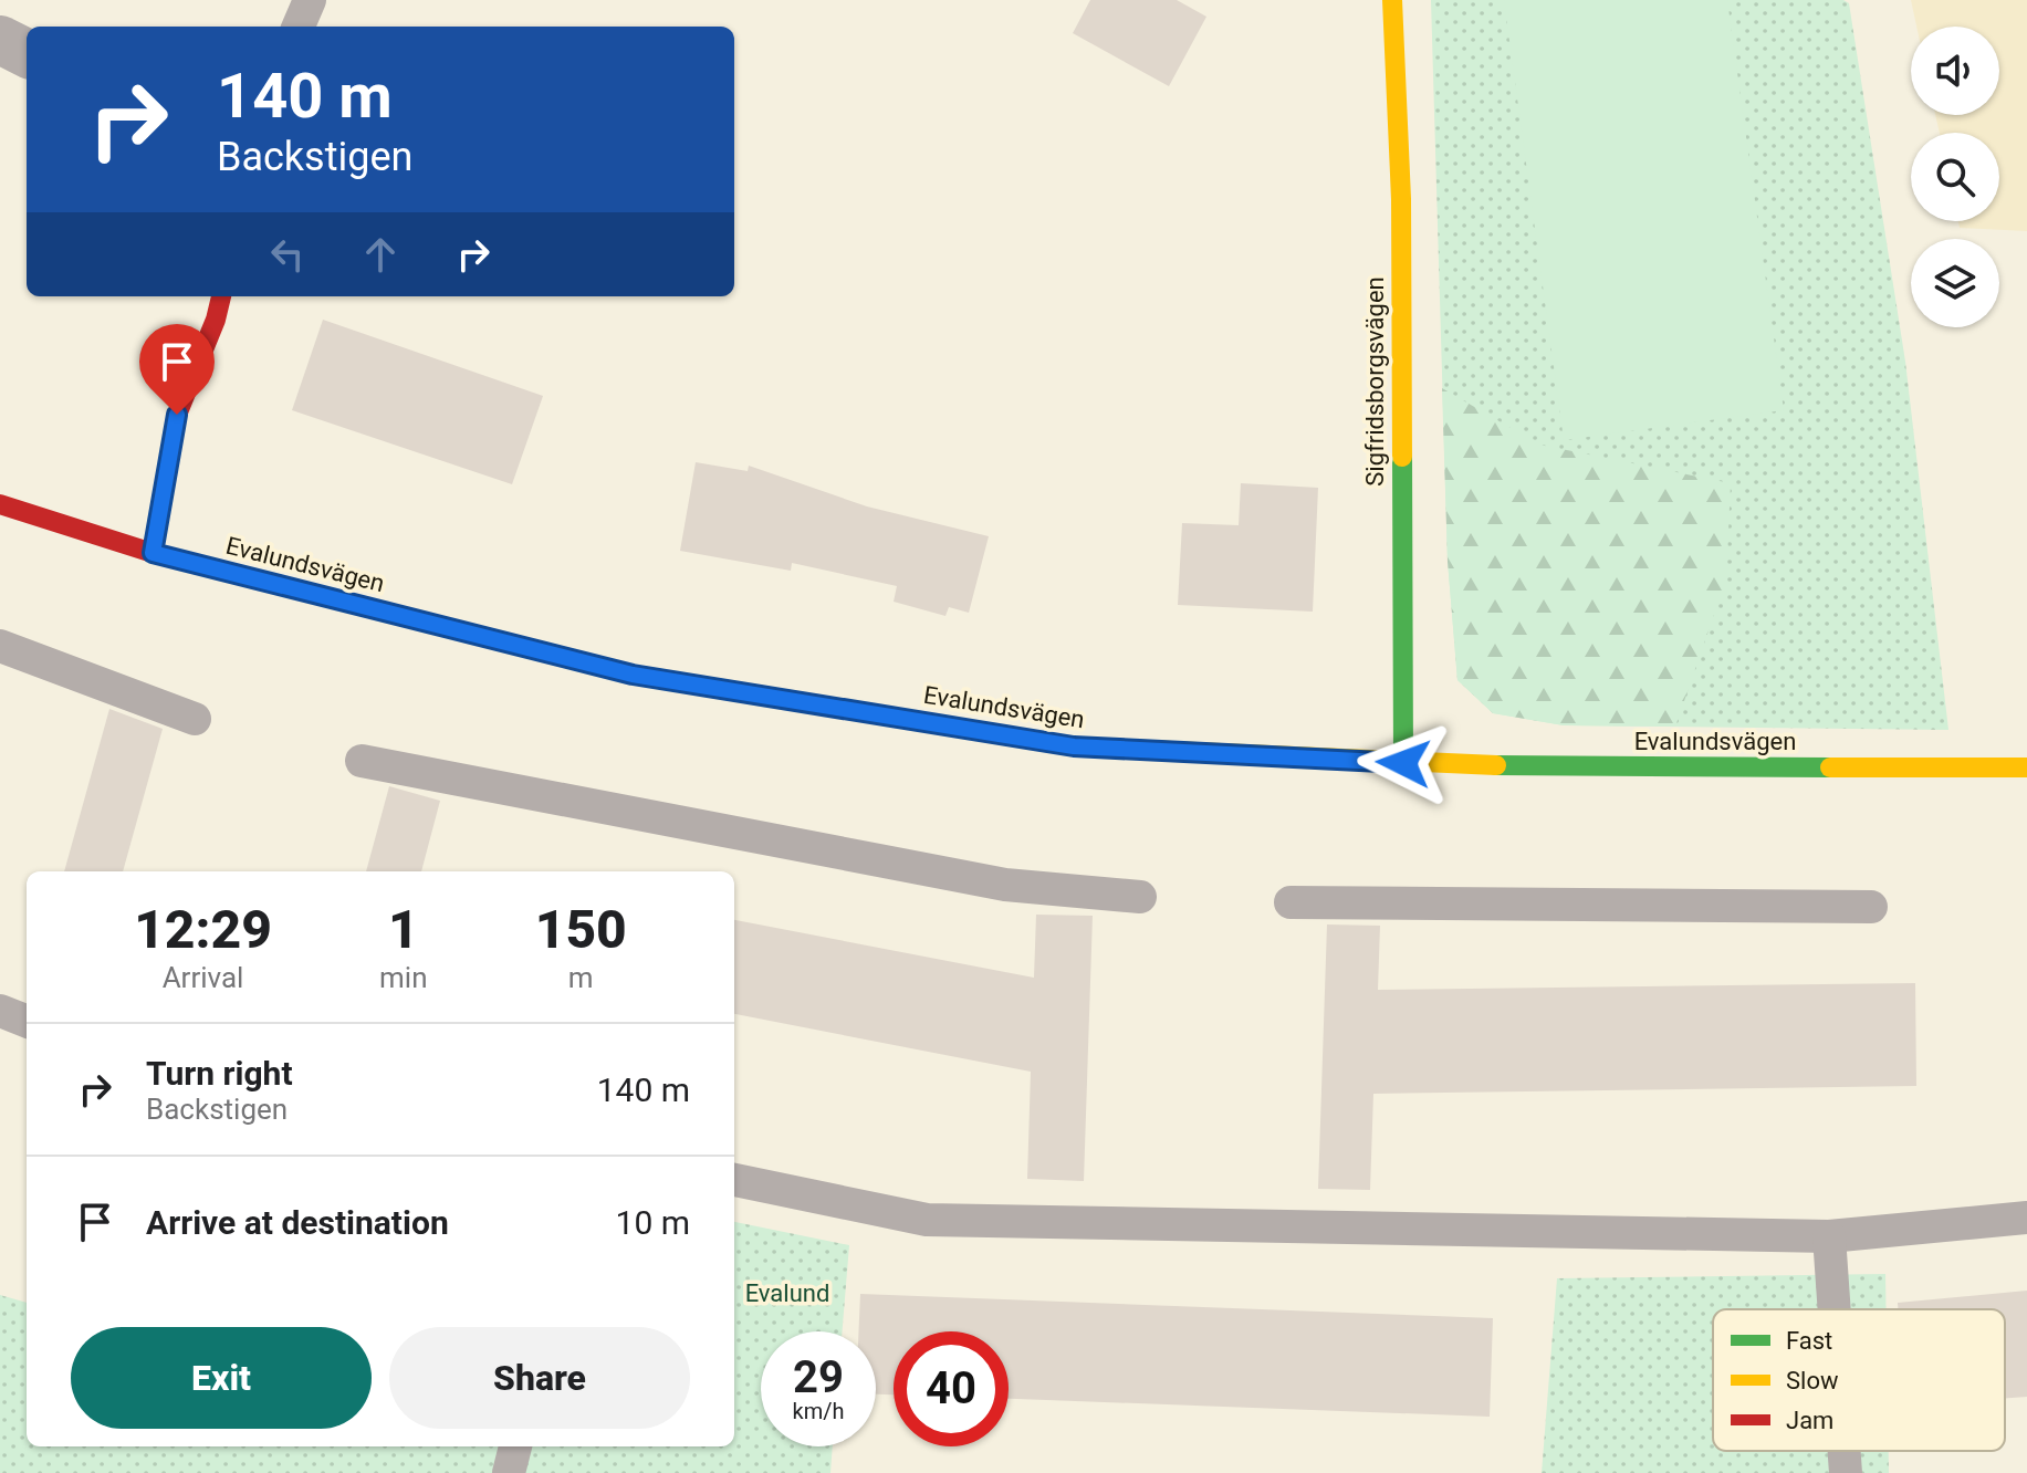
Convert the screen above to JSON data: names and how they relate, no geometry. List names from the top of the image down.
{
  "streets": {
    "street": ["Sigfridsborgsvägen", "Evalundsvägen"]
  },
  "crossings": [
    ["Sigfridsborgsvägen", "Evalundsvägen"]
  ],
  "parks": ["Evalund"],
  "legend": ["Fast", "Slow", "Jam"],
  "page": {
    "turn": ["140 m", "Backstigen"],
    "eta": [
      "12:29",
      "Arrival",
      "1",
      "min",
      "150",
      "m"
    ],
    "list": [
      {
        "name": "Turn right",
        "note": "Backstigen",
        "value": "140 m"
      },
      {
        "name": "Arrive at destination",
        "value": "10 m"
      }
    ],
    "buttons": ["Exit", "Share"],
    "speed": "29 km/h",
    "limit": "40"
  }
}
